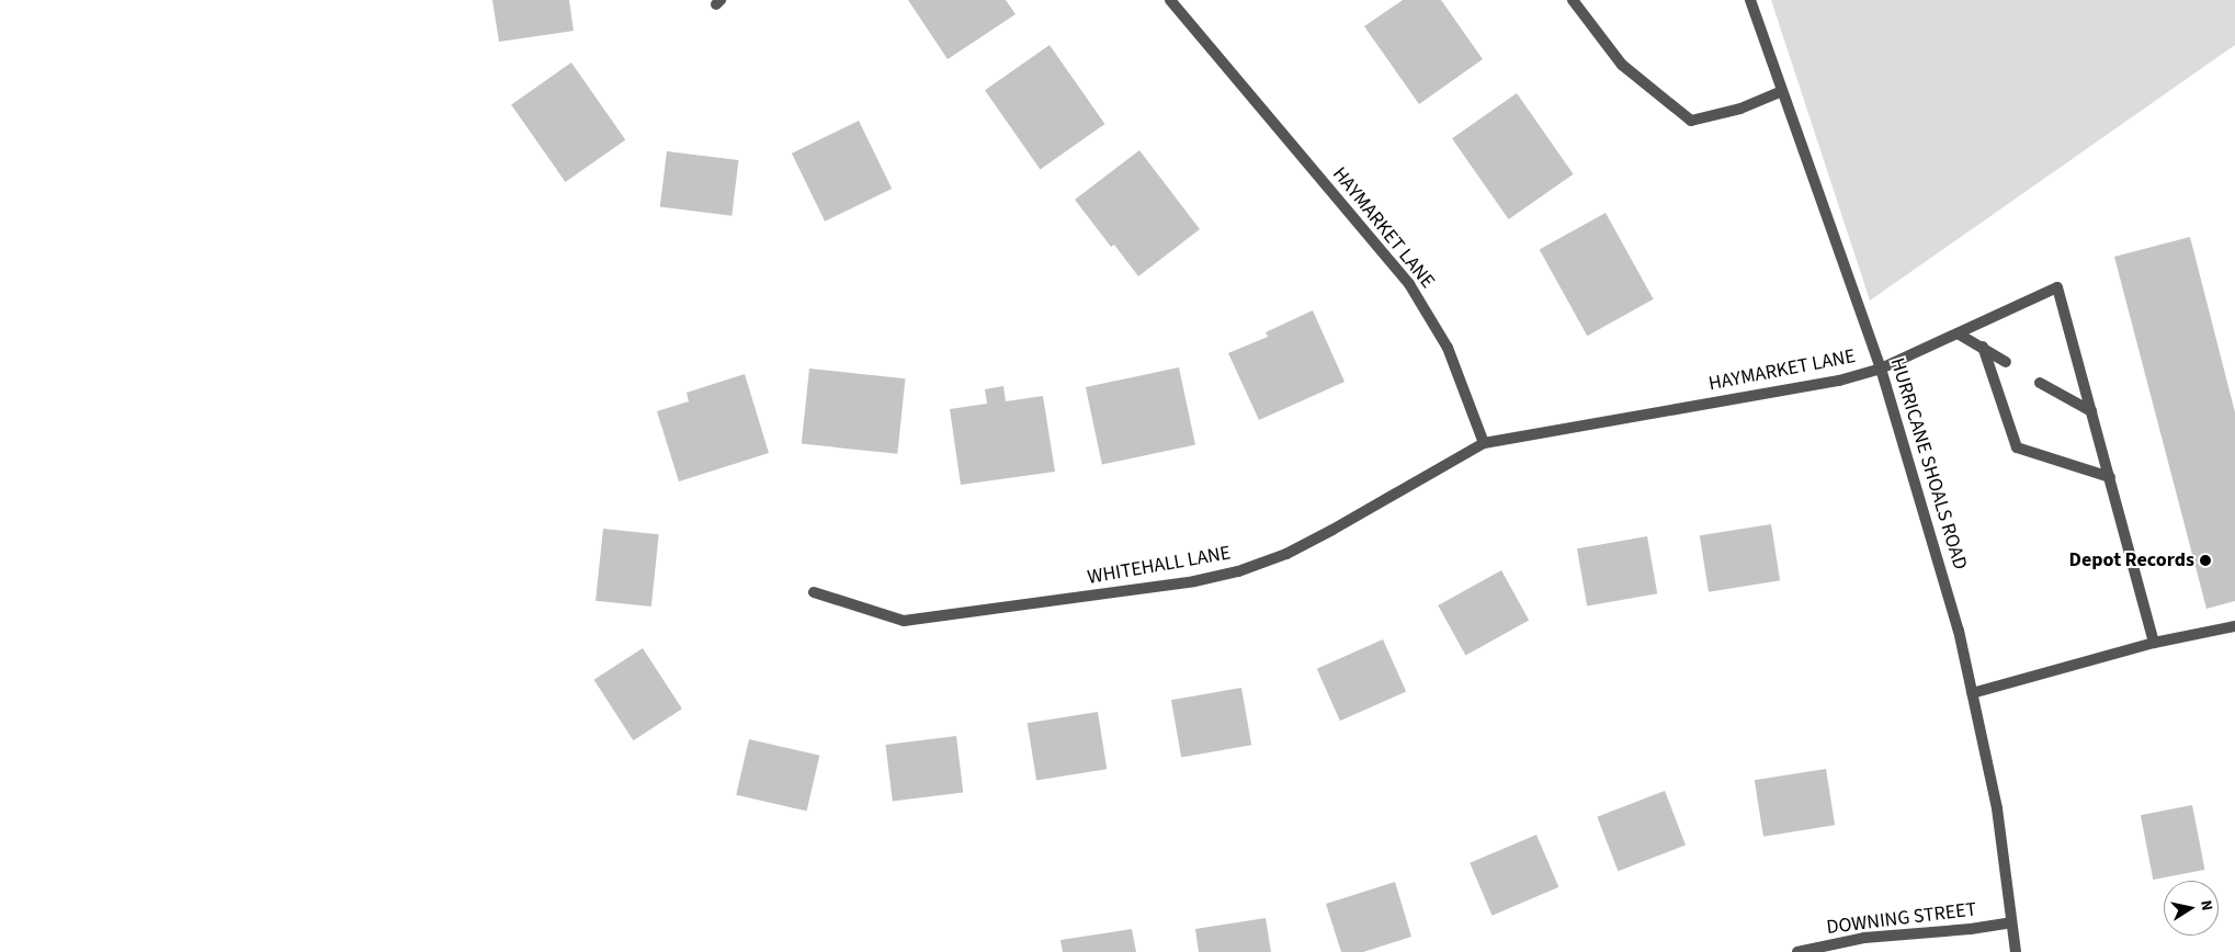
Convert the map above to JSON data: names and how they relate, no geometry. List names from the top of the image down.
{
  "streets": {
    "street": [
      "HAYMARKET LANE",
      "HURRICANE SHOALS ROAD",
      "WHITEHALL LANE",
      "DOWNING STREET"
    ]
  },
  "crossings": [
    ["HAYMARKET LANE", "HURRICANE SHOALS ROAD"],
    ["HAYMARKET LANE", "WHITEHALL LANE"],
    ["HURRICANE SHOALS ROAD", "DOWNING STREET"]
  ],
  "places": ["Depot Records"],
  "north": "right"
}
